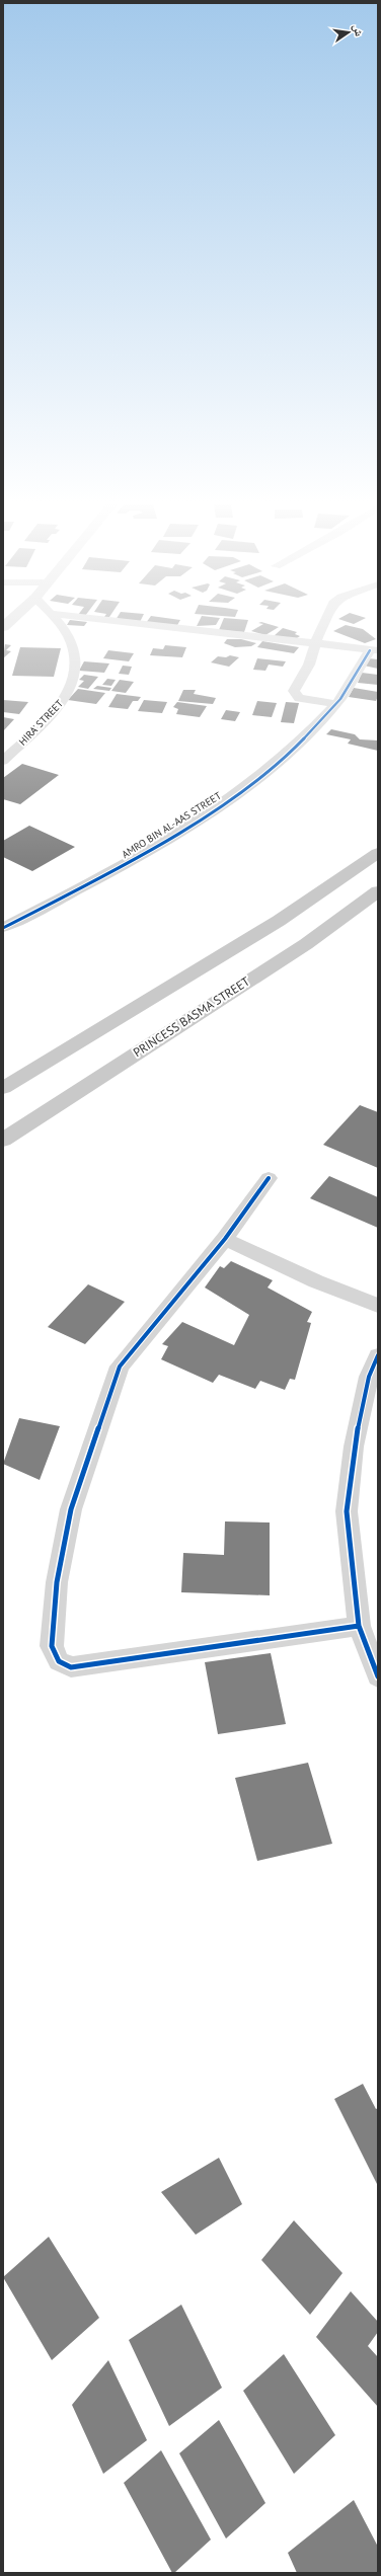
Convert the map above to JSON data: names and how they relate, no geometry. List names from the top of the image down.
{
  "streets": {
    "main road": ["PRINCESS BASMA STREET"],
    "street": ["HIRA' STREET", "AMRO BIN AL-AAS STREET"]
  },
  "north": "right"
}
